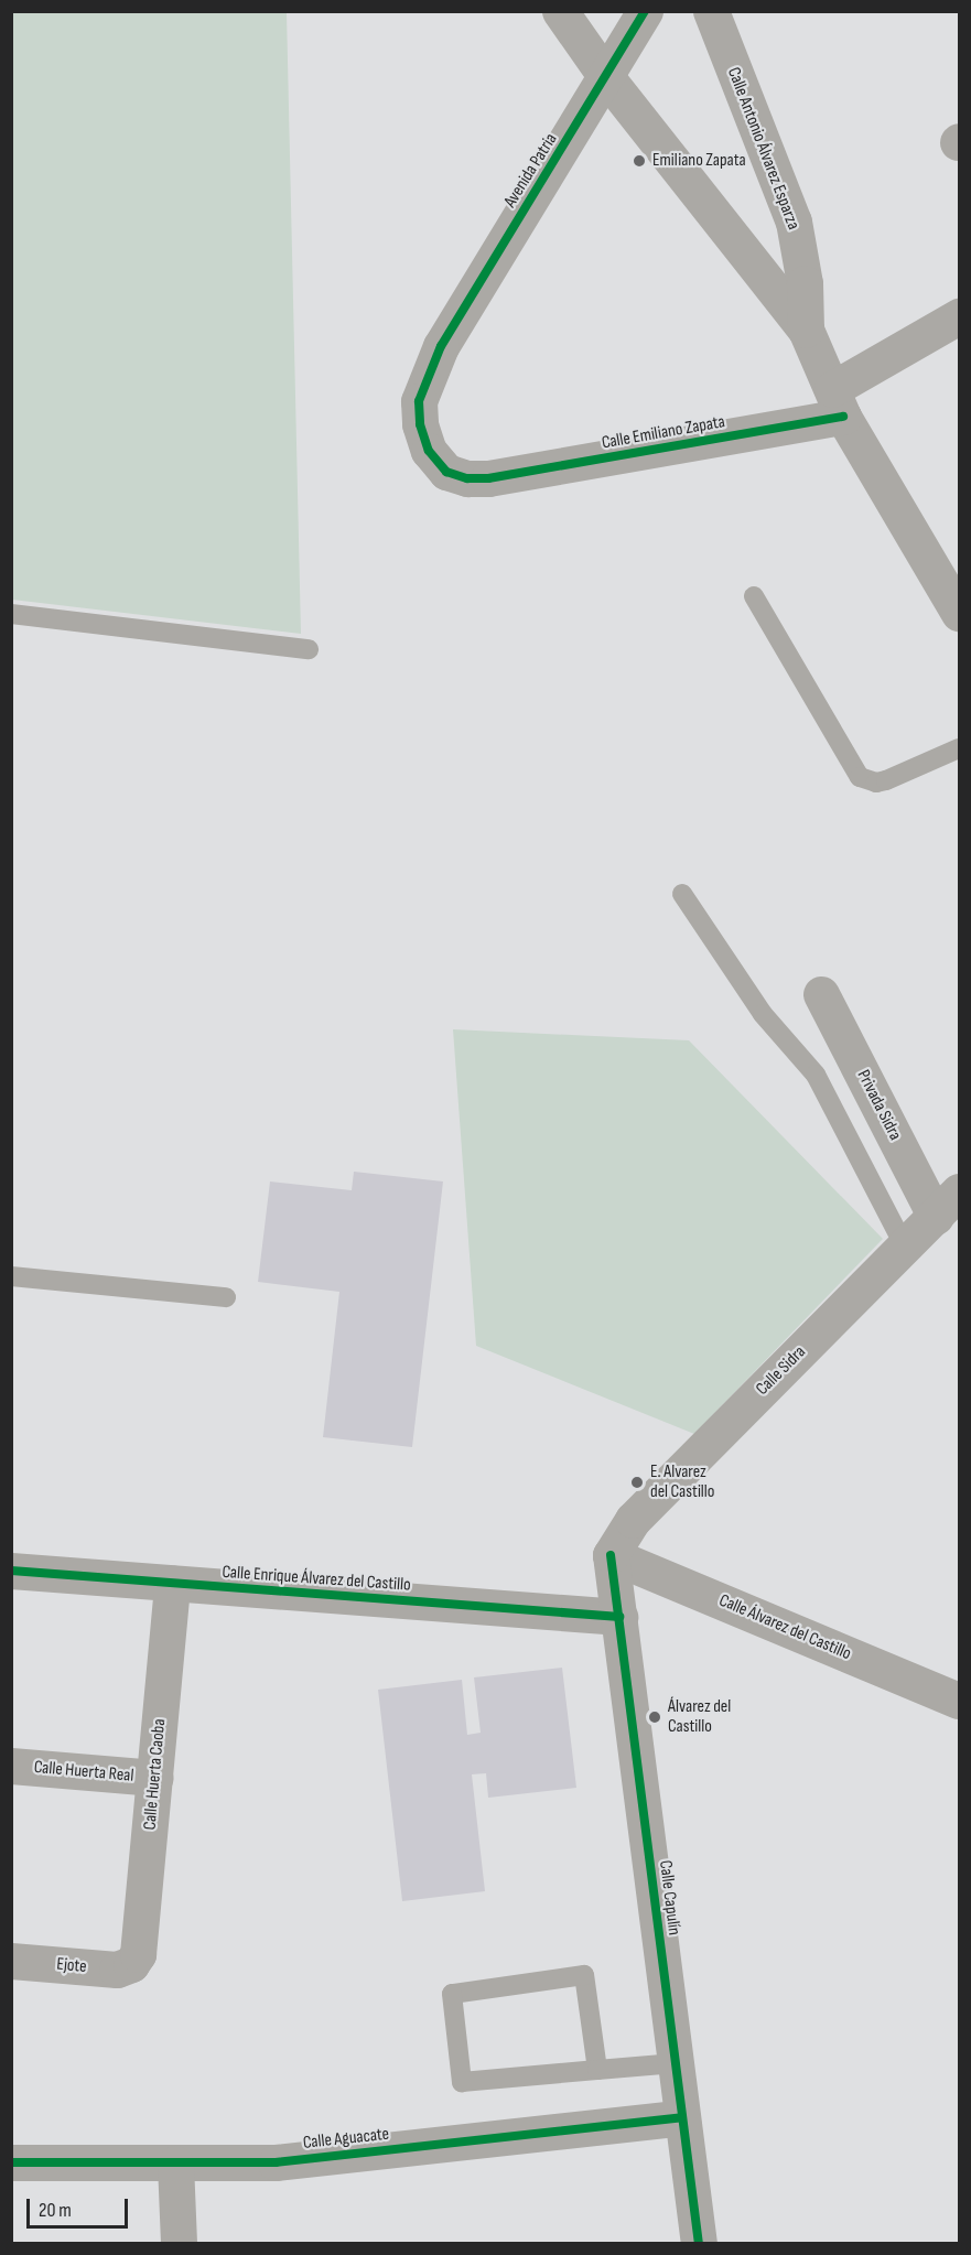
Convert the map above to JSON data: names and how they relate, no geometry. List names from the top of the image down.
{
  "streets": {
    "street": [
      "Calle Antonio Álvarez Esparza",
      "Avenida Patria",
      "Calle Emiliano Zapata",
      "Privada Sidra",
      "Calle Sidra",
      "Calle Enrique Álvarez del Castillo",
      "Calle Álvarez del Castillo",
      "Calle Huerta Real",
      "Calle Huerta Caoba",
      "Calle Capulín",
      "Ejote",
      "Calle Aguacate"
    ]
  },
  "crossings": [
    ["Calle Antonio Álvarez Esparza", "Avenida Patria"],
    ["Calle Antonio Álvarez Esparza", "Calle Emiliano Zapata"],
    ["Avenida Patria", "Calle Emiliano Zapata"],
    ["Privada Sidra", "Calle Sidra"],
    ["Calle Sidra", "Calle Álvarez del Castillo"],
    ["Calle Sidra", "Calle Capulín"],
    ["Calle Enrique Álvarez del Castillo", "Calle Huerta Caoba"],
    ["Calle Enrique Álvarez del Castillo", "Calle Capulín"],
    ["Calle Álvarez del Castillo", "Calle Capulín"],
    ["Calle Huerta Real", "Calle Huerta Caoba"],
    ["Calle Huerta Caoba", "Ejote"],
    ["Calle Capulín", "Calle Aguacate"]
  ],
  "places": ["Emiliano Zapata", "E. Alvarez del Castillo", "Álvarez del Castillo"],
  "scale_bar": "20 m"
}
